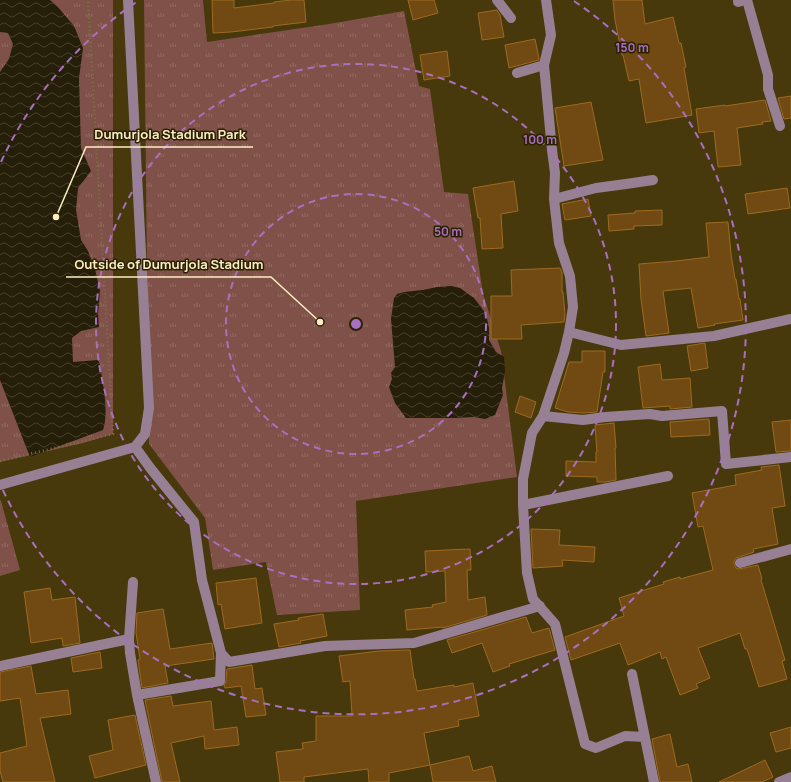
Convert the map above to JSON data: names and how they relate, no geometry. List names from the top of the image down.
{
  "places": ["Dumurjola Stadium Park", "Outside of Dumurjola Stadium"],
  "rings": ["150 m", "100 m", "50 m"]
}
